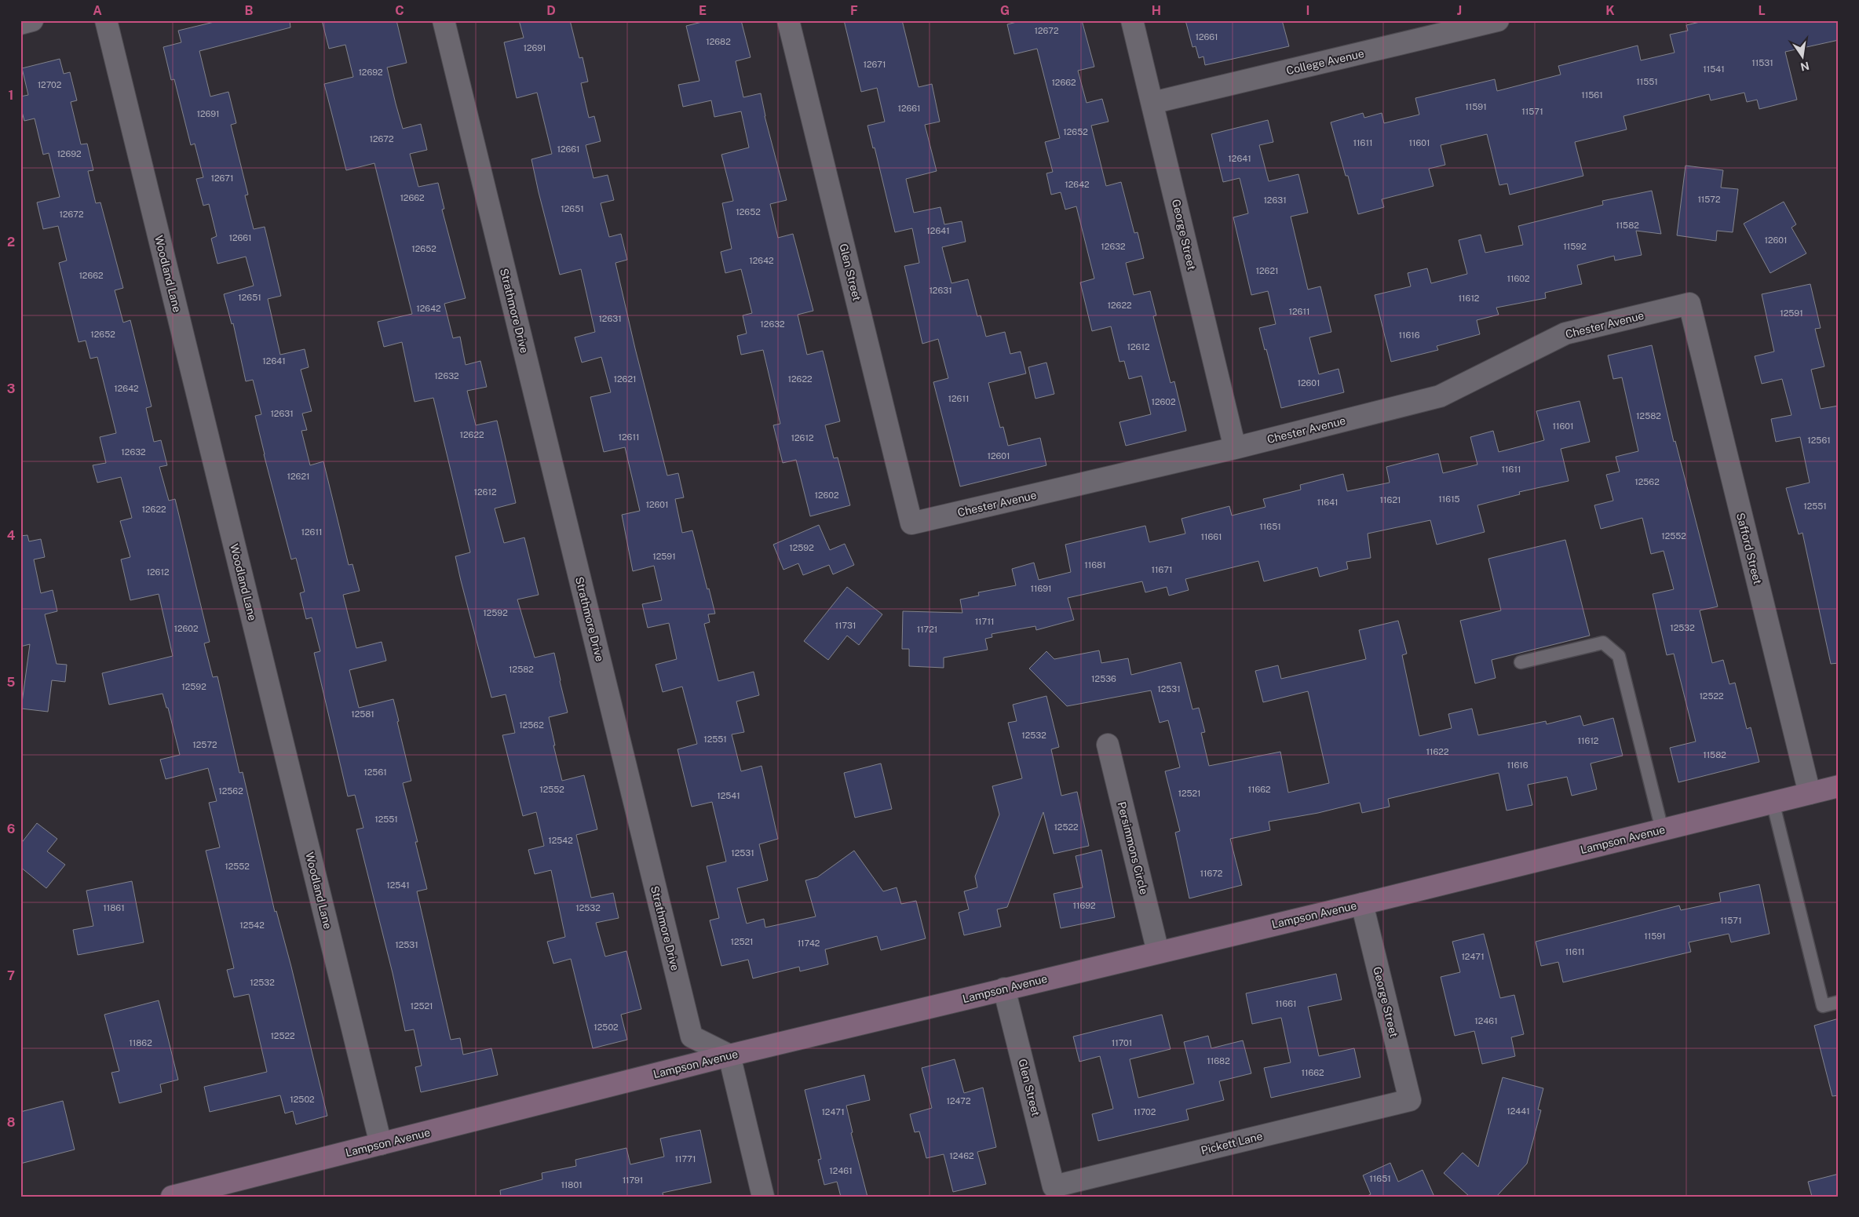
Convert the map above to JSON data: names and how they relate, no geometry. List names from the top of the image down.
{
  "streets": {
    "street": [
      "College Avenue",
      "George Street",
      "Glen Street",
      "Woodland Lane",
      "Strathmore Drive",
      "Chester Avenue",
      "Safford Street",
      "Lampson Avenue",
      "Persimmons Circle",
      "Pickett Lane"
    ]
  },
  "crossings": [
    ["College Avenue", "George Street"],
    ["George Street", "Chester Avenue"],
    ["George Street", "Lampson Avenue"],
    ["George Street", "Pickett Lane"],
    ["Glen Street", "Chester Avenue"],
    ["Glen Street", "Lampson Avenue"],
    ["Glen Street", "Pickett Lane"],
    ["Woodland Lane", "Lampson Avenue"],
    ["Strathmore Drive", "Lampson Avenue"],
    ["Chester Avenue", "Safford Street"],
    ["Safford Street", "Lampson Avenue"],
    ["Lampson Avenue", "Persimmons Circle"]
  ],
  "house_numbers": [
    "12672",
    "12661",
    "12682",
    "12691",
    "11531",
    "12671",
    "11541",
    "12692",
    "11551",
    "12662",
    "12702",
    "11561",
    "11591",
    "12661",
    "11571",
    "12691",
    "12652",
    "12672",
    "11611",
    "11601",
    "12661",
    "12692",
    "12641",
    "12671",
    "12642",
    "12662",
    "11572",
    "12631",
    "12651",
    "12652",
    "12672",
    "11582",
    "12641",
    "12661",
    "12601",
    "12632",
    "11592",
    "12652",
    "12642",
    "12621",
    "12662",
    "11602",
    "12631",
    "12651",
    "11612",
    "12622",
    "12642",
    "12611",
    "12591",
    "12631",
    "12632",
    "12652",
    "11616",
    "12612",
    "12641",
    "12632",
    "12621",
    "12622",
    "12601",
    "12642",
    "12611",
    "12602",
    "12631",
    "12582",
    "11601",
    "12622",
    "12611",
    "12612",
    "12561",
    "12632",
    "12601",
    "11611",
    "12621",
    "12562",
    "12612",
    "12602",
    "11615",
    "11621",
    "11641",
    "12601",
    "12551",
    "12622",
    "11651",
    "12611",
    "12552",
    "11661",
    "12592",
    "12591",
    "11681",
    "11671",
    "12612",
    "11691",
    "12592",
    "11711",
    "11731",
    "12532",
    "12602",
    "11721",
    "12582",
    "12536",
    "12592",
    "12531",
    "12522",
    "12581",
    "12562",
    "12532",
    "12551",
    "11612",
    "12572",
    "11622",
    "11582",
    "11616",
    "12561",
    "12552",
    "11662",
    "12562",
    "12521",
    "12541",
    "12551",
    "12522",
    "12542",
    "12531",
    "12552",
    "11672",
    "12541",
    "11692",
    "11861",
    "12532",
    "11571",
    "12542",
    "11591",
    "12521",
    "11742",
    "12531",
    "11611",
    "12471",
    "12532",
    "11661",
    "12521",
    "12461",
    "12502",
    "12522",
    "11862",
    "11701",
    "11682",
    "11662",
    "12502",
    "12472",
    "12441",
    "12471",
    "11702",
    "12462",
    "11771",
    "12461",
    "11651",
    "11791",
    "11801"
  ],
  "north": "bottom",
  "grid": {
    "columns": [
      "A",
      "B",
      "C",
      "D",
      "E",
      "F",
      "G",
      "H",
      "I",
      "J",
      "K",
      "L"
    ],
    "rows": [
      "1",
      "2",
      "3",
      "4",
      "5",
      "6",
      "7",
      "8"
    ]
  }
}
